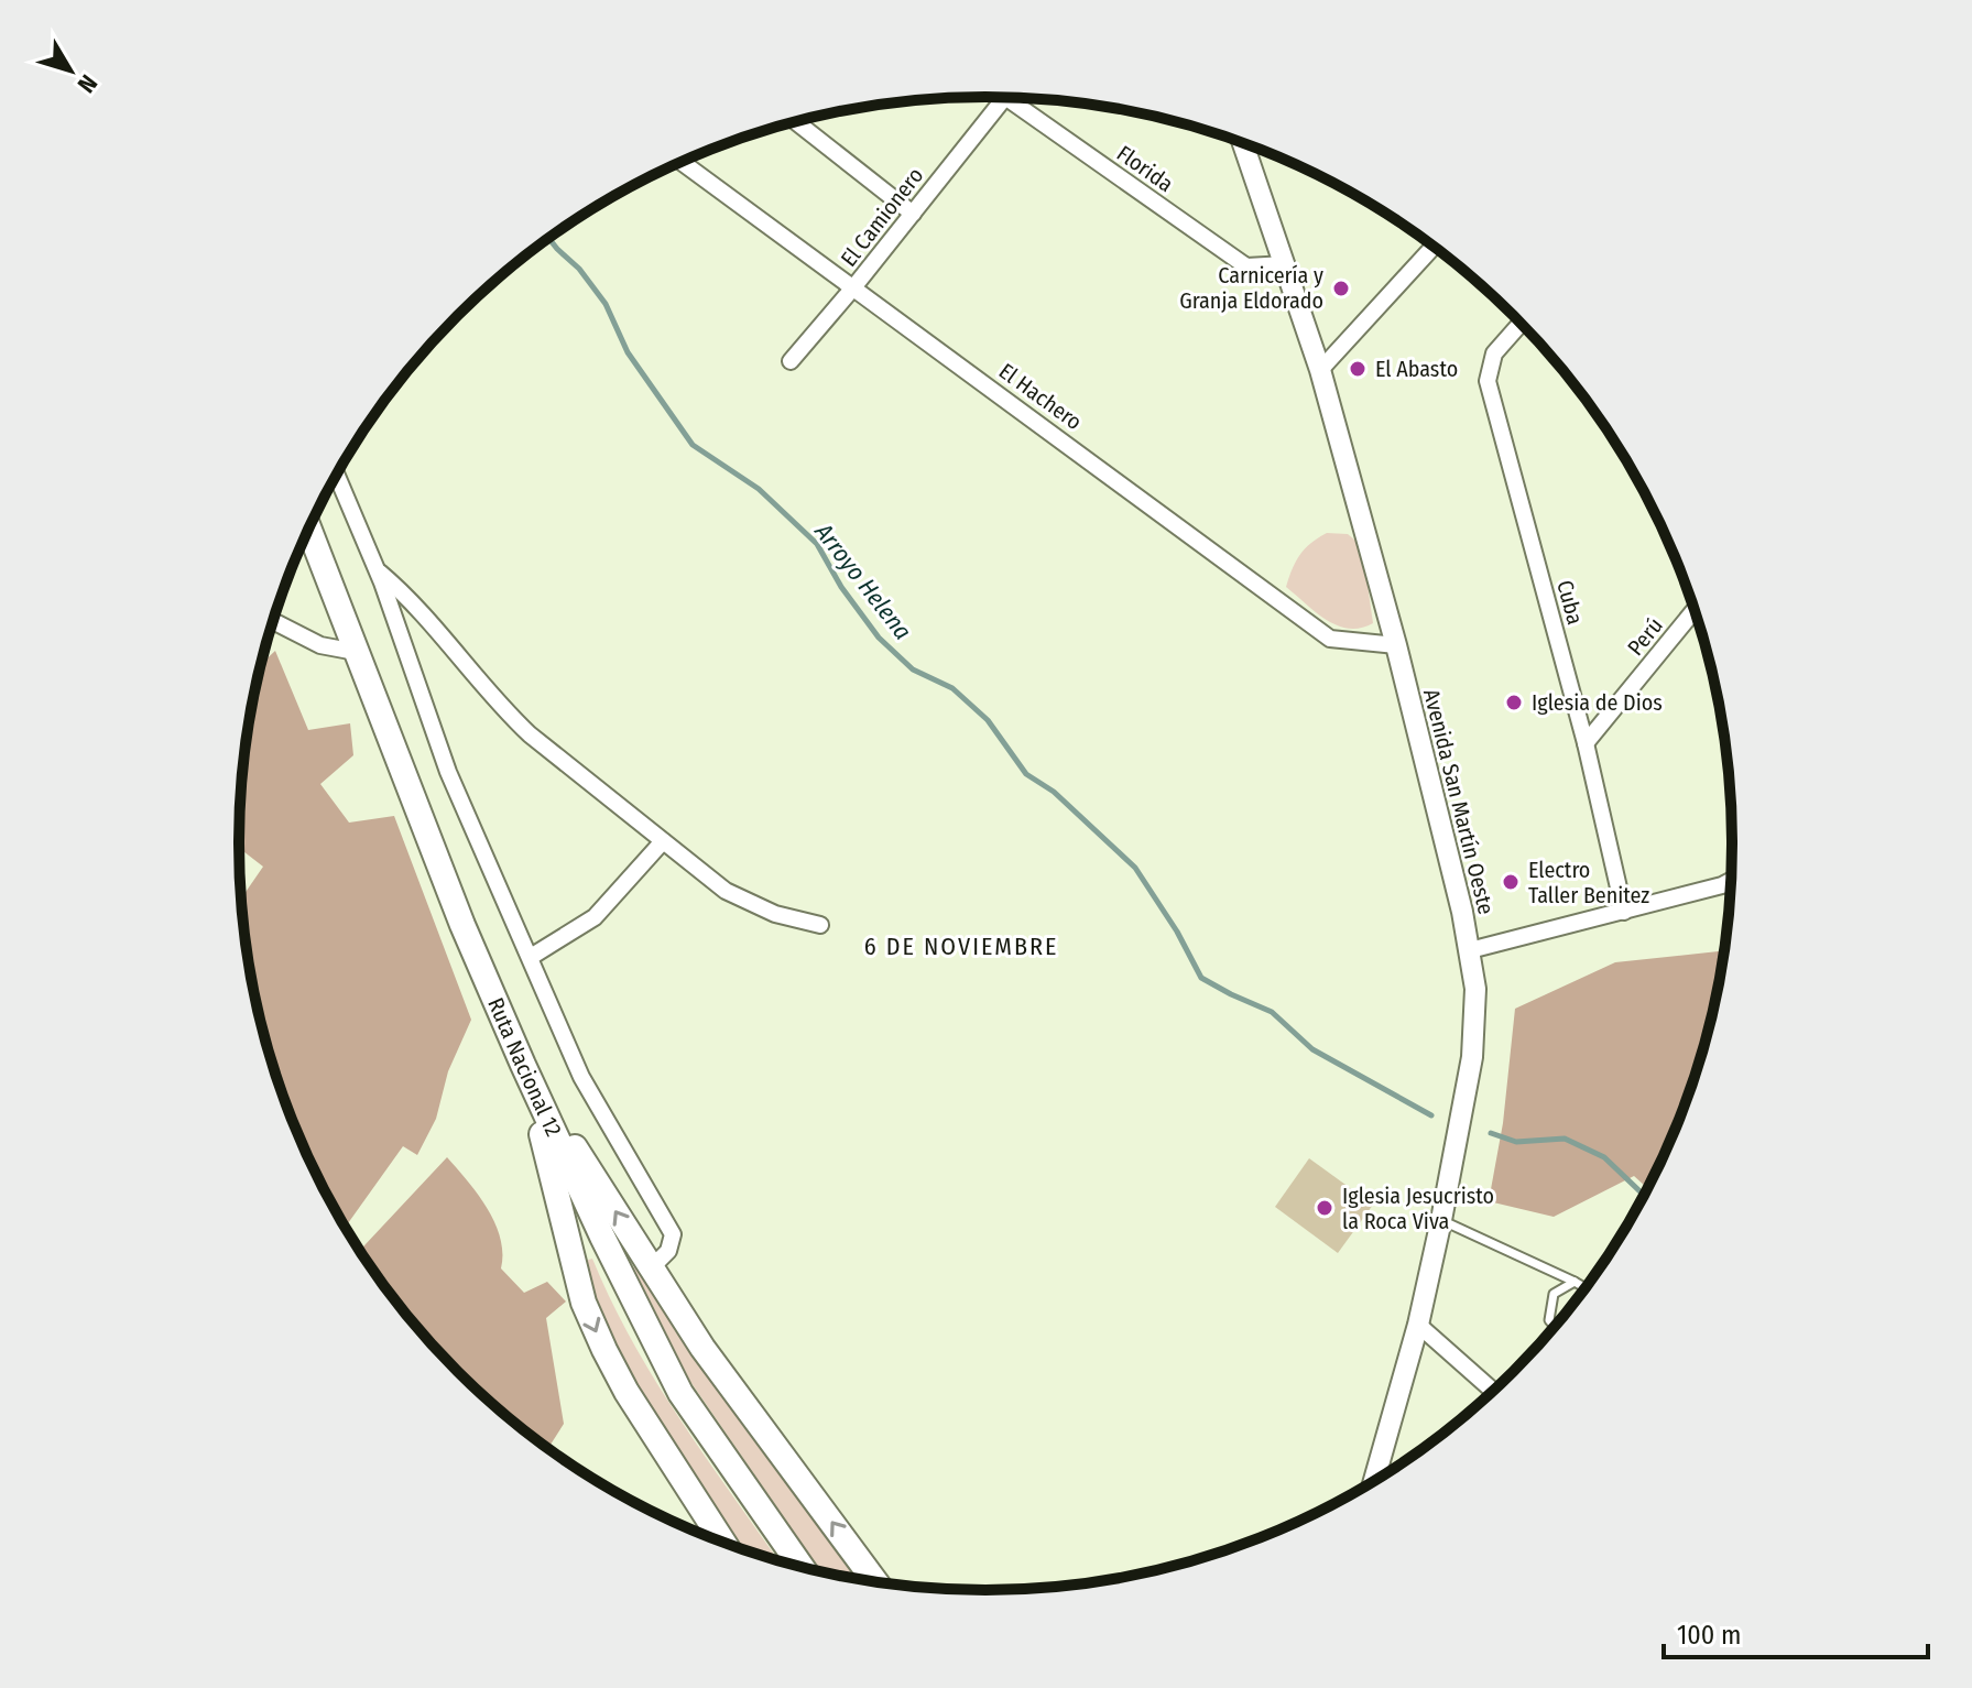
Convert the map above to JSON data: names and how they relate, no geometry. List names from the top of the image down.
{
  "streets": {
    "highway": ["Ruta Nacional 12"],
    "main road": ["Avenida San Martín Oeste"],
    "street": [
      "Florida",
      "El Camionero",
      "El Hachero",
      "Cuba",
      "Perú"
    ]
  },
  "crossings": [
    ["Florida", "El Camionero"],
    ["Florida", "Avenida San Martín Oeste"],
    ["El Camionero", "El Hachero"],
    ["El Hachero", "Avenida San Martín Oeste"],
    ["Cuba", "Perú"]
  ],
  "districts": ["6 DE NOVIEMBRE"],
  "water": ["Arroyo Helena"],
  "places": [
    "Carnicería y Granja Eldorado",
    "El Abasto",
    "Iglesia de Dios",
    "Electro Taller Benitez",
    "Iglesia Jesucristo la Roca Viva"
  ],
  "scale_bar": "100 m",
  "north": "bottom right"
}
